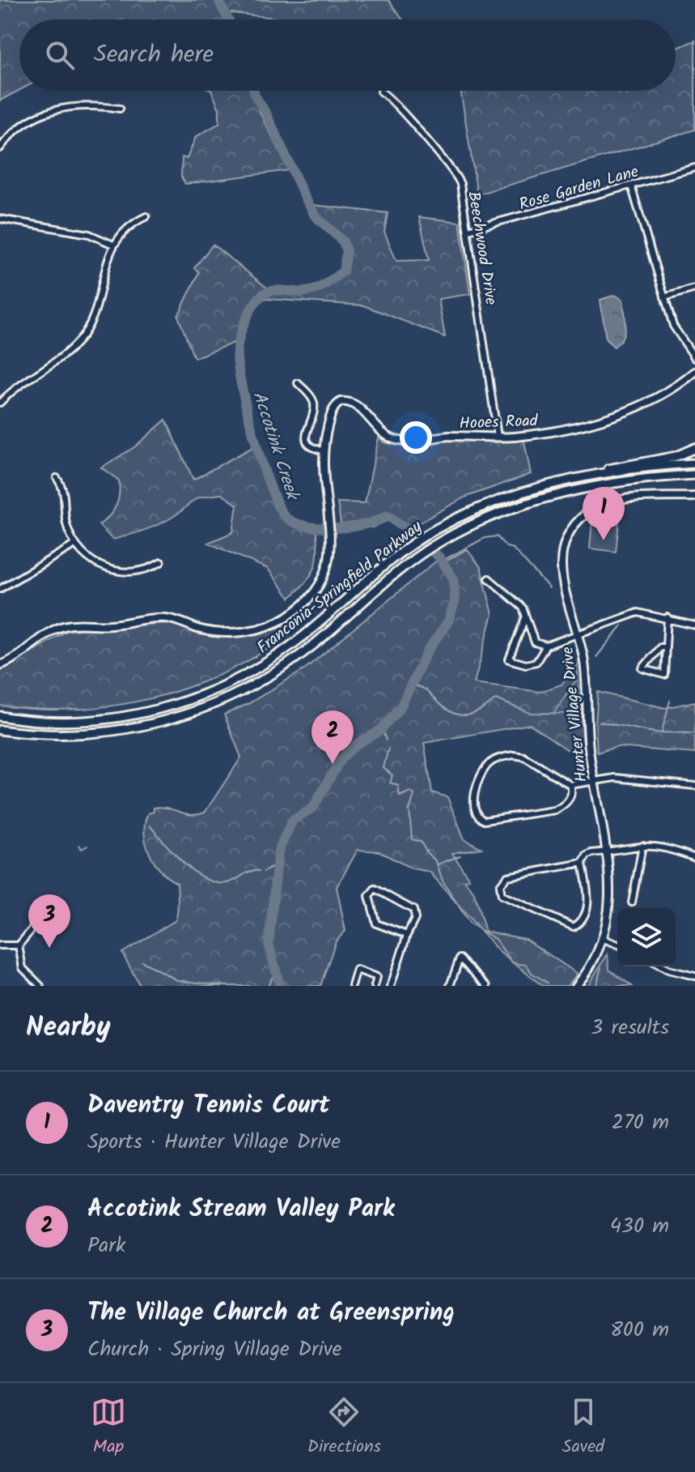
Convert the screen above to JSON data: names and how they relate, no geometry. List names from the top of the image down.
{
  "streets": {
    "main road": ["Franconia-Springfield Parkway"],
    "street": [
      "Rose Garden Lane",
      "Beechwood Drive",
      "Hooes Road",
      "Hunter Village Drive"
    ]
  },
  "crossings": [
    ["Rose Garden Lane", "Beechwood Drive"],
    ["Beechwood Drive", "Hooes Road"]
  ],
  "water": ["Accotink Creek"],
  "page": {
    "search": "Search here",
    "pins": ["1", "2", "3"],
    "heading": ["Nearby", "3 results"],
    "list": [
      {
        "mark": "1",
        "name": "Daventry Tennis Court",
        "note": "Sports · Hunter Village Drive",
        "value": "270 m"
      },
      {
        "mark": "2",
        "name": "Accotink Stream Valley Park",
        "note": "Park",
        "value": "430 m"
      },
      {
        "mark": "3",
        "name": "The Village Church at Greenspring",
        "note": "Church · Spring Village Drive",
        "value": "800 m"
      }
    ],
    "nav": ["Map", "Directions", "Saved"]
  }
}
